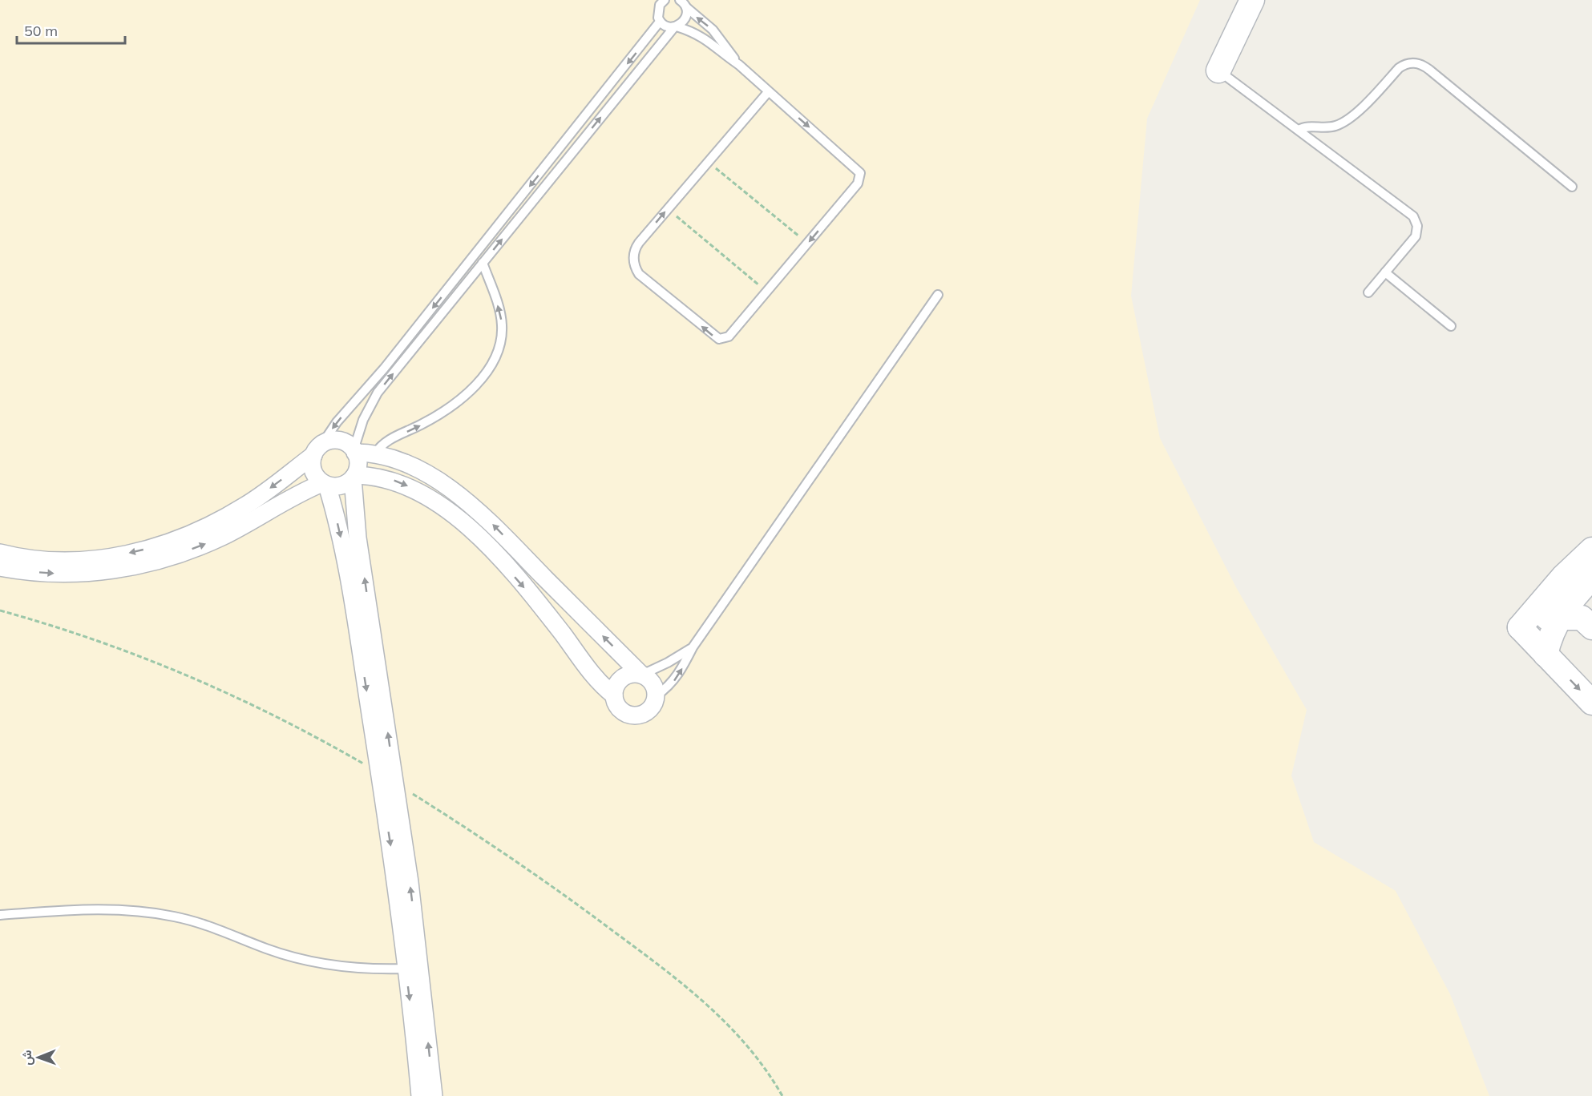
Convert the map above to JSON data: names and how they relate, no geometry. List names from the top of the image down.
{
  "scale_bar": "50 m",
  "north": "left"
}
